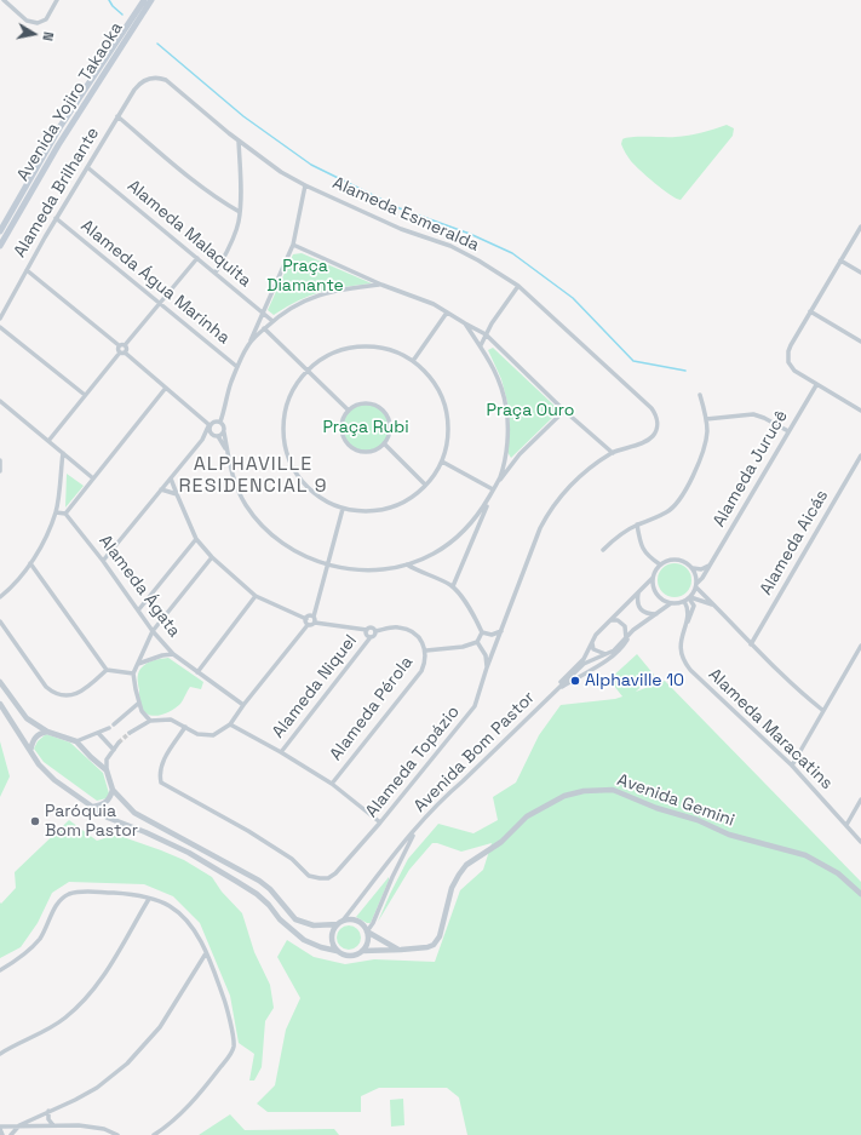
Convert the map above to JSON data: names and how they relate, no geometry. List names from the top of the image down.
{
  "streets": {
    "main road": ["Avenida Yojiro Takaoka"],
    "street": [
      "Alameda Brilhante",
      "Alameda Esmeralda",
      "Alameda Malaquita",
      "Alameda Água Marinha",
      "Alameda Jurucê",
      "Alameda Aicás",
      "Alameda Ágata",
      "Alameda Niquel",
      "Alameda Pérola",
      "Alameda Maracatins",
      "Avenida Bom Pastor",
      "Alameda Topázio",
      "Avenida Gemini"
    ]
  },
  "crossings": [
    ["Alameda Brilhante", "Alameda Esmeralda"],
    ["Alameda Brilhante", "Alameda Malaquita"],
    ["Alameda Brilhante", "Alameda Água Marinha"],
    ["Alameda Esmeralda", "Alameda Topázio"],
    ["Alameda Jurucê", "Alameda Maracatins"],
    ["Alameda Jurucê", "Avenida Bom Pastor"],
    ["Alameda Niquel", "Alameda Pérola"],
    ["Alameda Maracatins", "Avenida Bom Pastor"],
    ["Avenida Bom Pastor", "Avenida Gemini"]
  ],
  "districts": ["ALPHAVILLE RESIDENCIAL 9"],
  "parks": ["Praça Diamante", "Praça Ouro", "Praça Rubi"],
  "places": ["Alphaville 10", "Paróquia Bom Pastor"],
  "north": "right"
}
